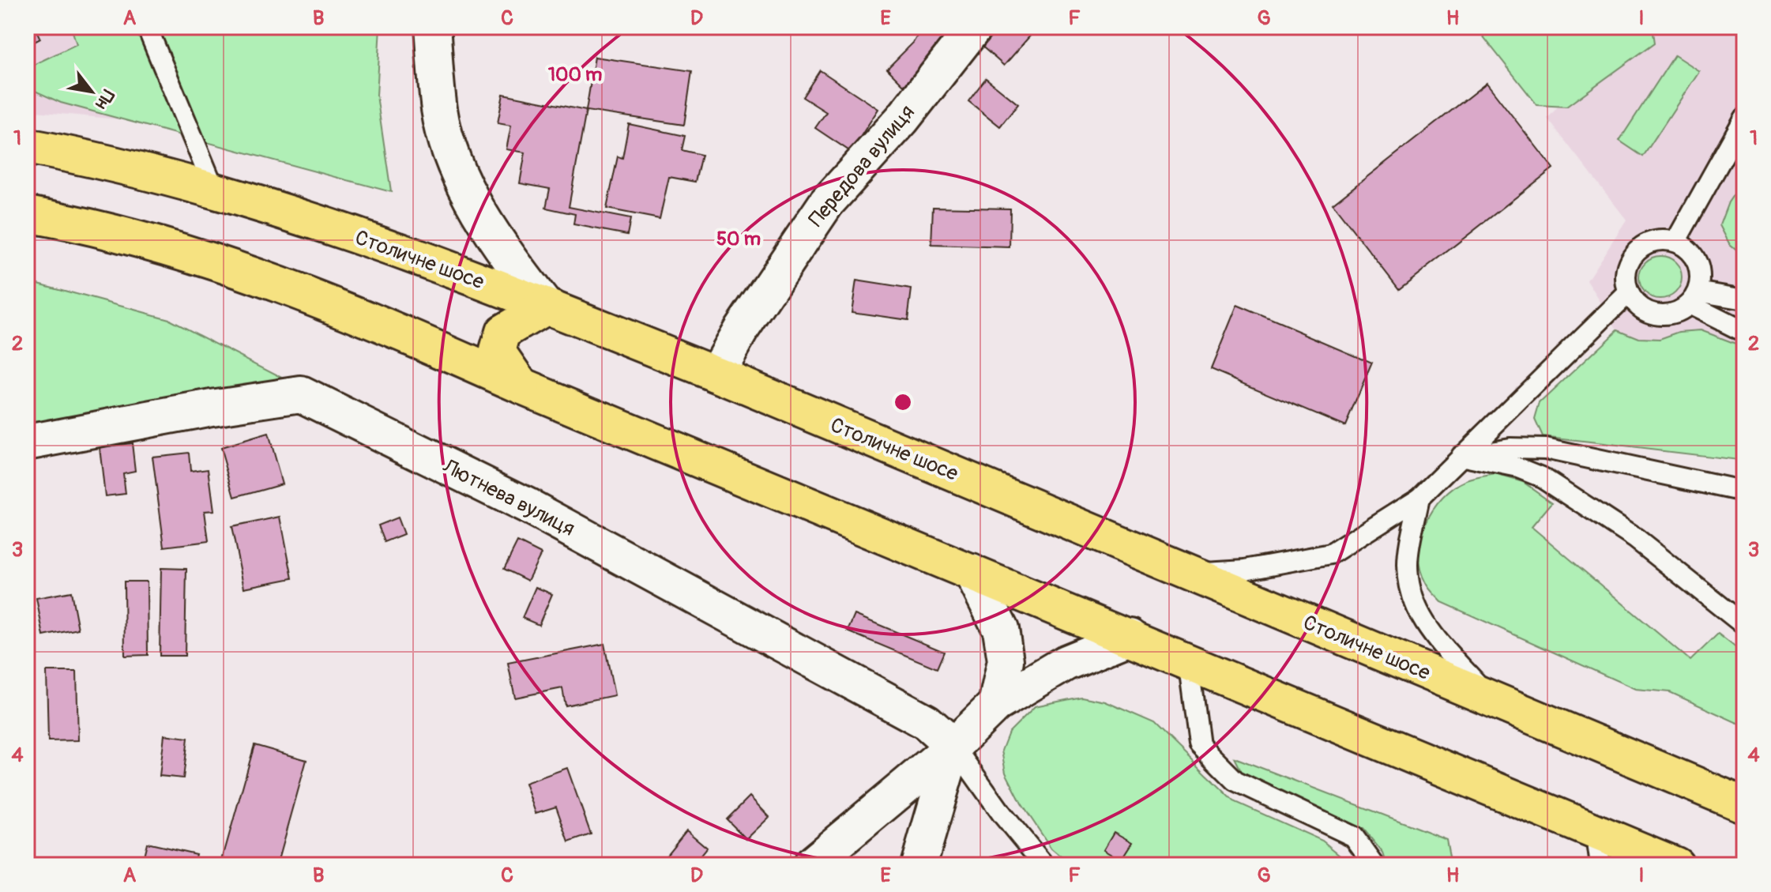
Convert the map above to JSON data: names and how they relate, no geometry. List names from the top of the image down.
{
  "streets": {
    "main road": ["Столичне шосе"],
    "street": ["Передова вулиця", "Лютнева вулиця"]
  },
  "crossings": [
    ["Передова вулиця", "Столичне шосе"]
  ],
  "north": "bottom right",
  "grid": {
    "columns": [
      "A",
      "B",
      "C",
      "D",
      "E",
      "F",
      "G",
      "H",
      "I"
    ],
    "rows": [
      "1",
      "2",
      "3",
      "4"
    ]
  },
  "rings": ["100 m", "50 m"]
}
